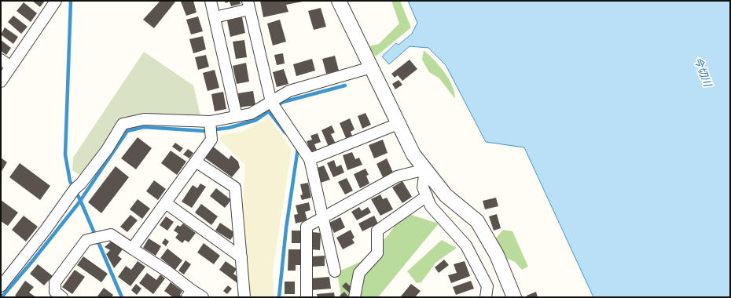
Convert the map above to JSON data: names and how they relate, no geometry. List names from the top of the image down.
{
  "water": ["今切川"]
}
